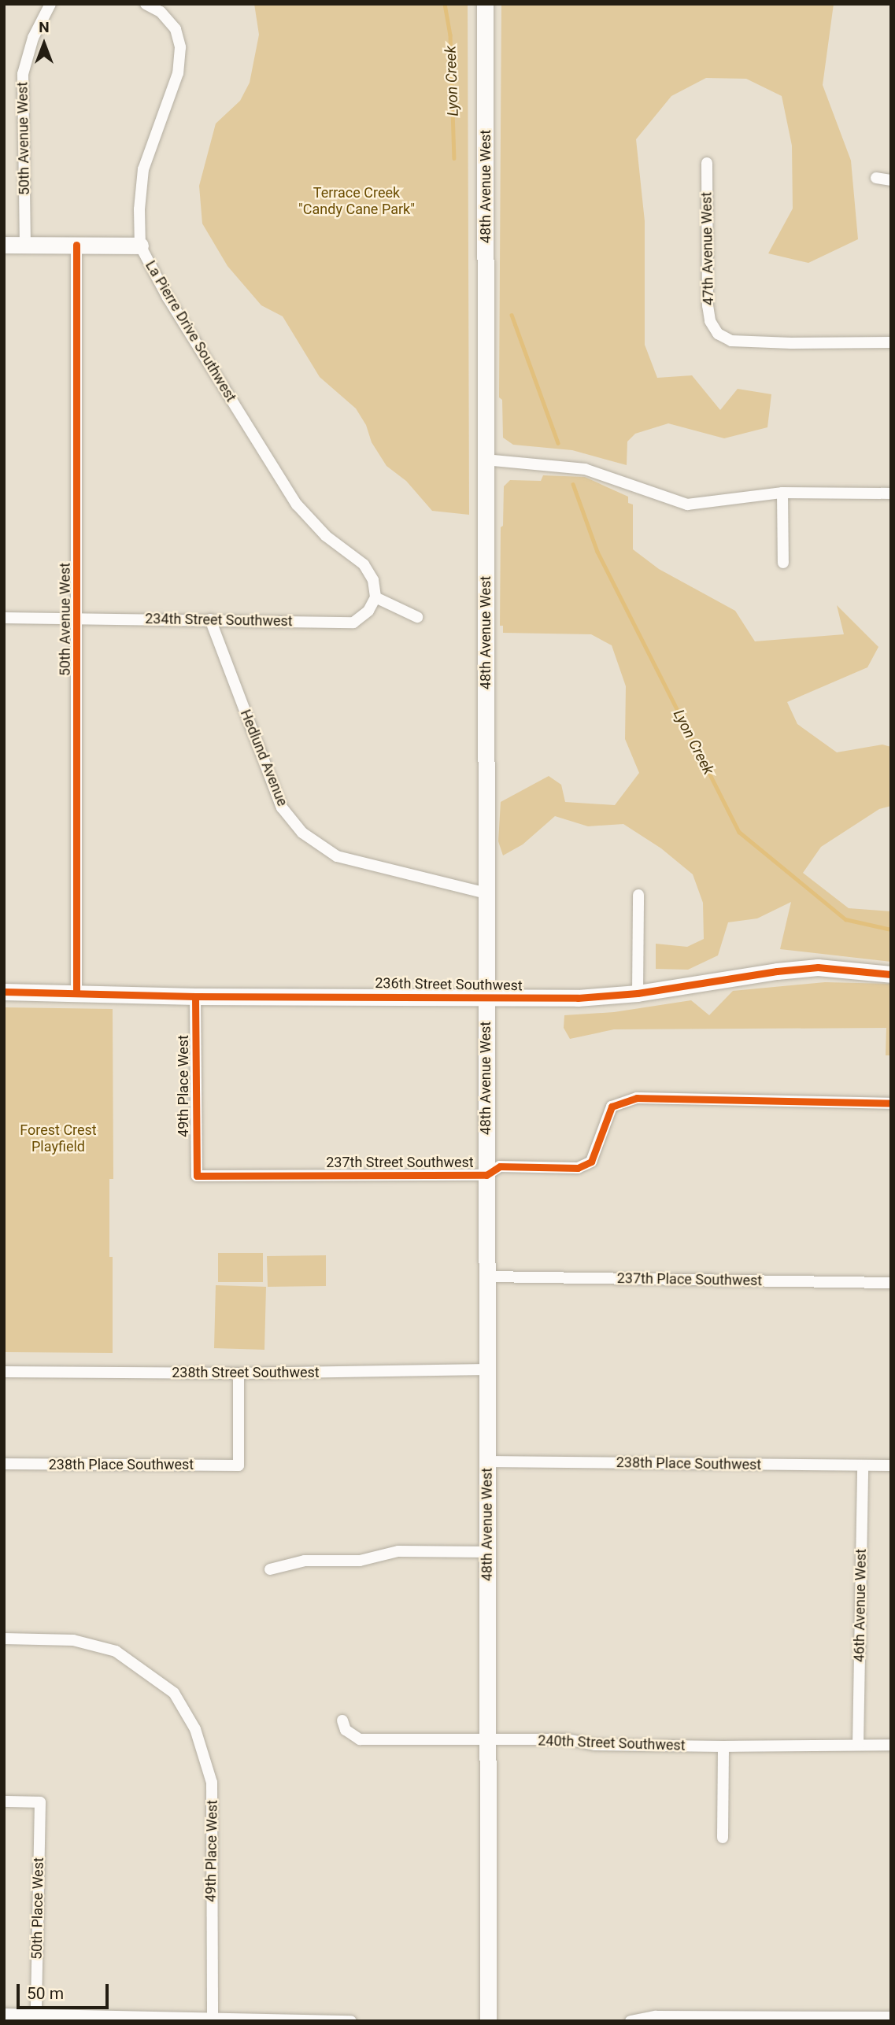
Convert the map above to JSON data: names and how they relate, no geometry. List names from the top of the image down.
{
  "streets": {
    "main road": ["48th Avenue West", "236th Street Southwest"],
    "street": [
      "50th Avenue West",
      "47th Avenue West",
      "La Pierre Drive Southwest",
      "234th Street Southwest",
      "Hedlund Avenue",
      "49th Place West",
      "237th Street Southwest",
      "237th Place Southwest",
      "238th Street Southwest",
      "238th Place Southwest",
      "46th Avenue West",
      "240th Street Southwest",
      "50th Place West"
    ]
  },
  "crossings": [
    ["50th Avenue West", "234th Street Southwest"],
    ["50th Avenue West", "236th Street Southwest"],
    ["48th Avenue West", "Hedlund Avenue"],
    ["48th Avenue West", "236th Street Southwest"],
    ["48th Avenue West", "237th Street Southwest"],
    ["48th Avenue West", "237th Place Southwest"],
    ["48th Avenue West", "238th Street Southwest"],
    ["48th Avenue West", "238th Place Southwest"],
    ["48th Avenue West", "240th Street Southwest"],
    ["La Pierre Drive Southwest", "234th Street Southwest"],
    ["234th Street Southwest", "Hedlund Avenue"],
    ["236th Street Southwest", "49th Place West"],
    ["49th Place West", "237th Street Southwest"],
    ["238th Street Southwest", "238th Place Southwest"],
    ["238th Place Southwest", "46th Avenue West"],
    ["46th Avenue West", "240th Street Southwest"]
  ],
  "water": ["Lyon Creek"],
  "parks": ["Terrace Creek \"Candy Cane Park\"", "Forest Crest Playfield"],
  "scale_bar": "50 m",
  "north": "top"
}
